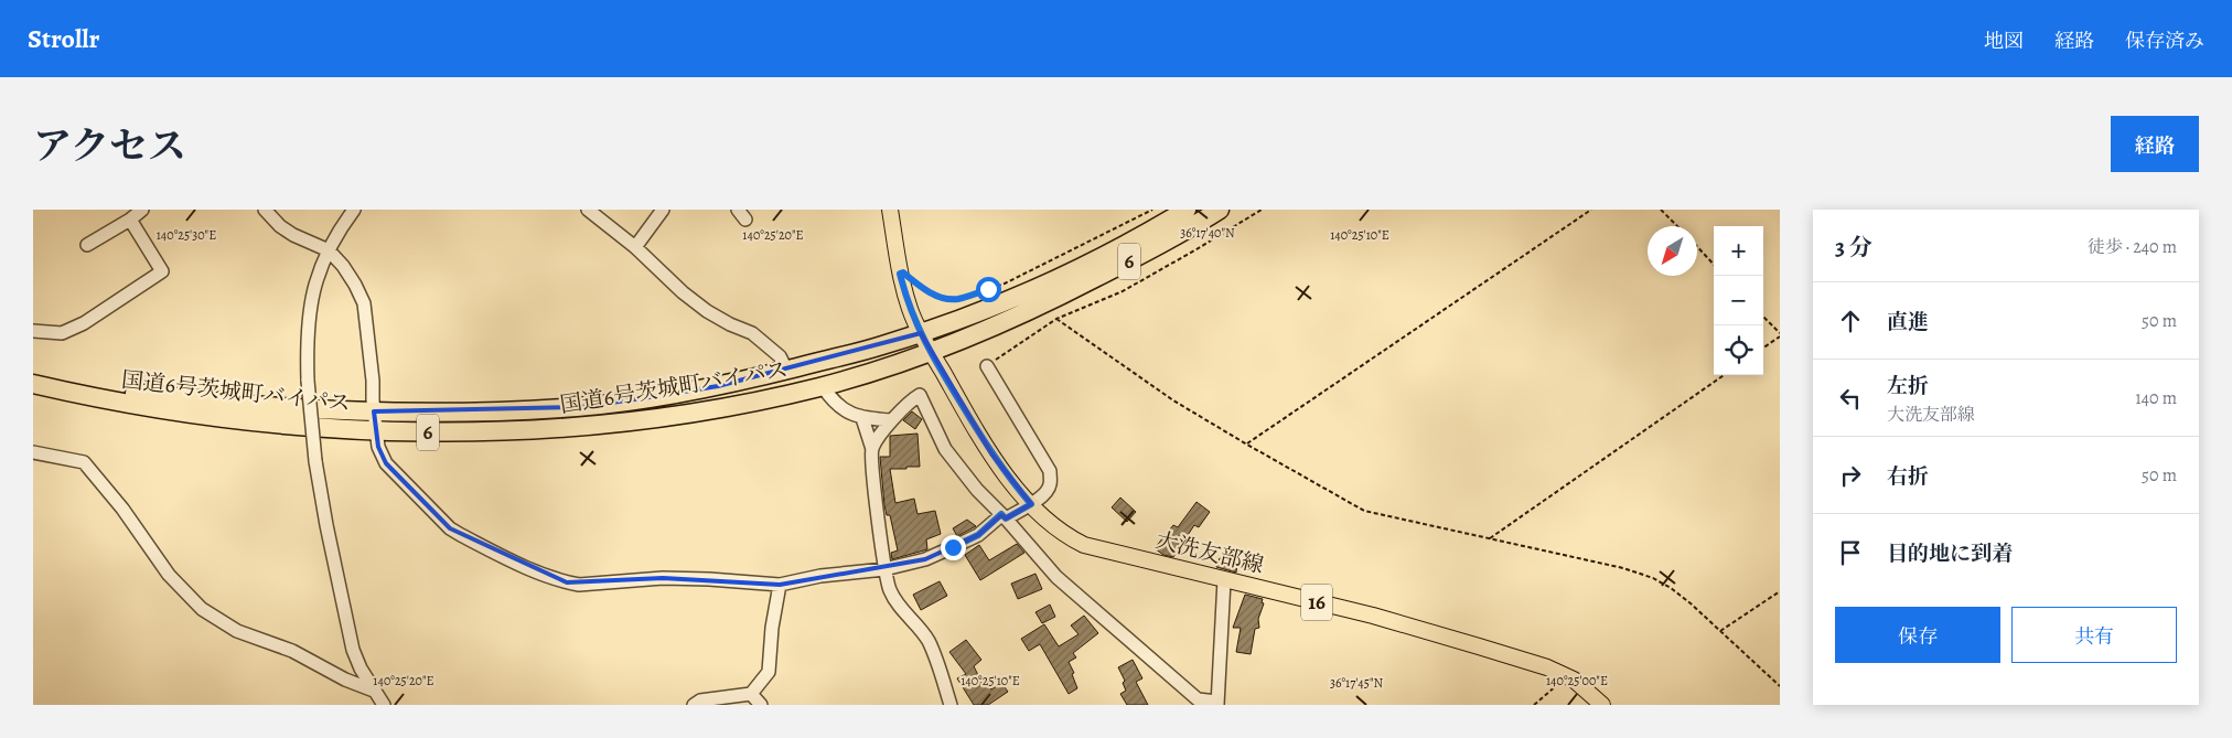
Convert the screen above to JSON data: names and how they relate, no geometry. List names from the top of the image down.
{
  "streets": {
    "highway": ["6", "国道6号茨城町バイパス"],
    "main road": ["大洗友部線", "16"]
  },
  "crossings": [
    ["国道6号茨城町バイパス", "大洗友部線"]
  ],
  "north": "bottom left",
  "page": {
    "header": "Strollr",
    "nav": ["地図", "経路", "保存済み"],
    "title": "アクセス",
    "buttons": [
      "経路",
      ["保存", "共有"]
    ],
    "heading": ["3 分", "徒歩 · 240 m"],
    "map_buttons": ["+", "−"],
    "list": [
      ["直進", "50 m"],
      ["左折", "大洗友部線", "140 m"],
      ["右折", "50 m"],
      "目的地に到着"
    ]
  },
  "coordinates": [
    "36°17'40\"N",
    "140°25'30\"E",
    "140°25'20\"E",
    "140°25'10\"E",
    "140°25'00\"E",
    "36°17'45\"N"
  ]
}
